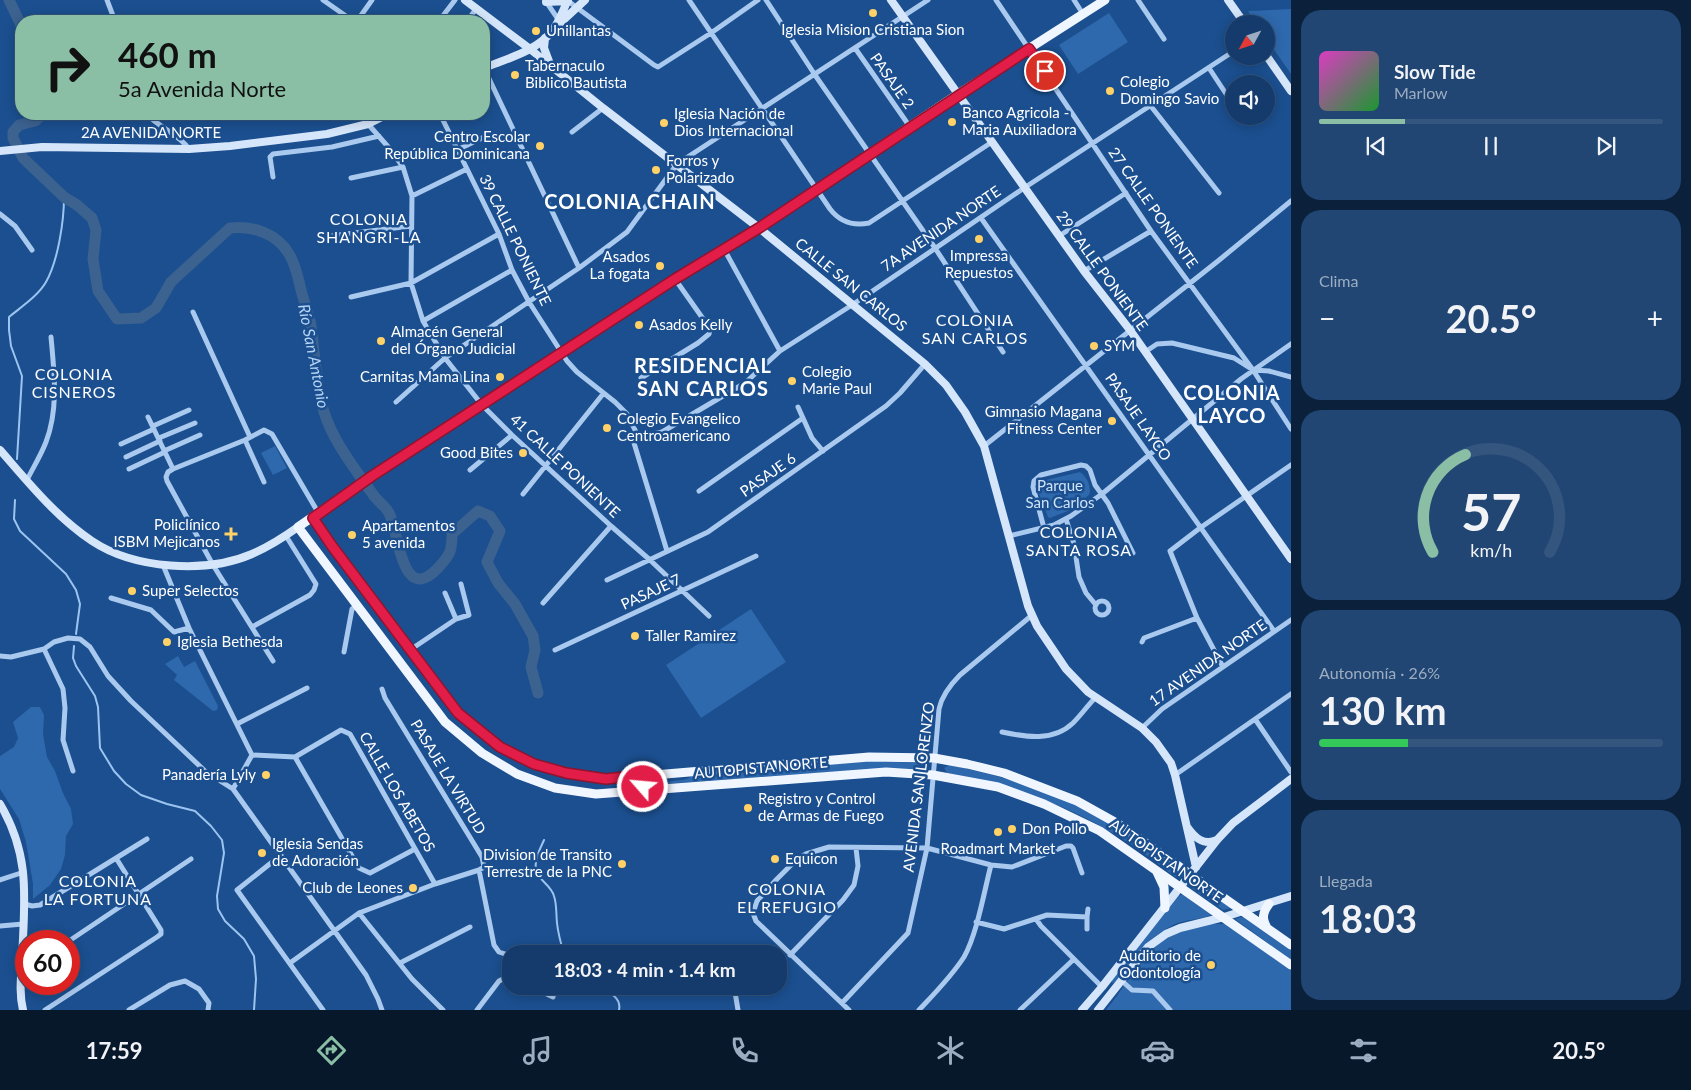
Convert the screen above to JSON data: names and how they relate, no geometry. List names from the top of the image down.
{
  "streets": {
    "main road": ["AUTOPISTA NORTE"],
    "street": [
      "PASAJE 2",
      "2A AVENIDA NORTE",
      "27 CALLE PONIENTE",
      "7A AVENIDA NORTE",
      "39 CALLE PONIENTE",
      "29 CALLE PONIENTE",
      "CALLE SAN CARLOS",
      "PASAJE LAYCO",
      "41 CALLE PONIENTE",
      "PASAJE 6",
      "PASAJE 7",
      "17 AVENIDA NORTE",
      "PASAJE LA VIRTUD",
      "AVENIDA SAN LORENZO",
      "CALLE LOS ABETOS"
    ]
  },
  "crossings": [
    ["2A AVENIDA NORTE", "41 CALLE PONIENTE"],
    ["27 CALLE PONIENTE", "7A AVENIDA NORTE"],
    ["7A AVENIDA NORTE", "39 CALLE PONIENTE"],
    ["7A AVENIDA NORTE", "29 CALLE PONIENTE"],
    ["7A AVENIDA NORTE", "CALLE SAN CARLOS"],
    ["7A AVENIDA NORTE", "PASAJE LAYCO"],
    ["39 CALLE PONIENTE", "PASAJE 6"],
    ["CALLE SAN CARLOS", "PASAJE 6"],
    ["CALLE SAN CARLOS", "17 AVENIDA NORTE"],
    ["CALLE SAN CARLOS", "AUTOPISTA NORTE"],
    ["CALLE SAN CARLOS", "AVENIDA SAN LORENZO"],
    ["PASAJE LAYCO", "17 AVENIDA NORTE"],
    ["41 CALLE PONIENTE", "PASAJE 6"],
    ["41 CALLE PONIENTE", "PASAJE 7"],
    ["AUTOPISTA NORTE", "AVENIDA SAN LORENZO"]
  ],
  "districts": [
    "COLONIA CHAIN",
    "COLONIA SHANGRI-LA",
    "COLONIA SAN CARLOS",
    "RESIDENCIAL SAN CARLOS",
    "COLONIA CISNEROS",
    "COLONIA LAYCO",
    "COLONIA SANTA ROSA",
    "COLONIA LA FORTUNA",
    "COLONIA EL REFUGIO"
  ],
  "water": ["Río San Antonio"],
  "parks": ["Parque San Carlos"],
  "places": {
    "other": [
      "Iglesia Mision Cristiana Sion",
      "Unillantas",
      "Tabernaculo Biblico Bautista",
      "Colegio Domingo Savio",
      "Banco Agricola - Maria Auxiliadora",
      "Iglesia Nación de Dios Internacional",
      "Centro Escolar República Dominicana",
      "Forros y Polarizado",
      "Impressa Repuestos",
      "Asados La fogata",
      "Asados Kelly",
      "Almacén General del Órgano Judicial",
      "SYM",
      "Carnitas Mama Lina",
      "Colegio Marie Paul",
      "Gimnasio Magana Fitness Center",
      "Colegio Evangelico Centroamericano",
      "Good Bites",
      "Apartamentos 5 avenida",
      "Super Selectos",
      "Taller Ramirez",
      "Iglesia Bethesda",
      "Panadería Lyly",
      "Registro y Control de Armas de Fuego",
      "Don Pollo",
      "Roadmart Market",
      "Iglesia Sendas de Adoración",
      "Equicon",
      "Division de Transito Terrestre de la PNC",
      "Club de Leones",
      "Auditorio de Odontología"
    ],
    "health": ["Policlínico ISBM Mejicanos"]
  },
  "north": "bottom left",
  "page": {
    "turn": ["460 m", "5a Avenida Norte"],
    "song": ["Slow Tide", "Marlow"],
    "tile": [
      "Clima",
      ["Autonomía · 26%", "130 km"],
      ["Llegada", "18:03"]
    ],
    "heat": ["−", "20.5°", "+"],
    "limit": "60",
    "trip": "18:03 · 4 min · 1.4 km",
    "tabs": ["17:59", "20.5°"],
    "gauge": ["57", "km/h"]
  }
}
